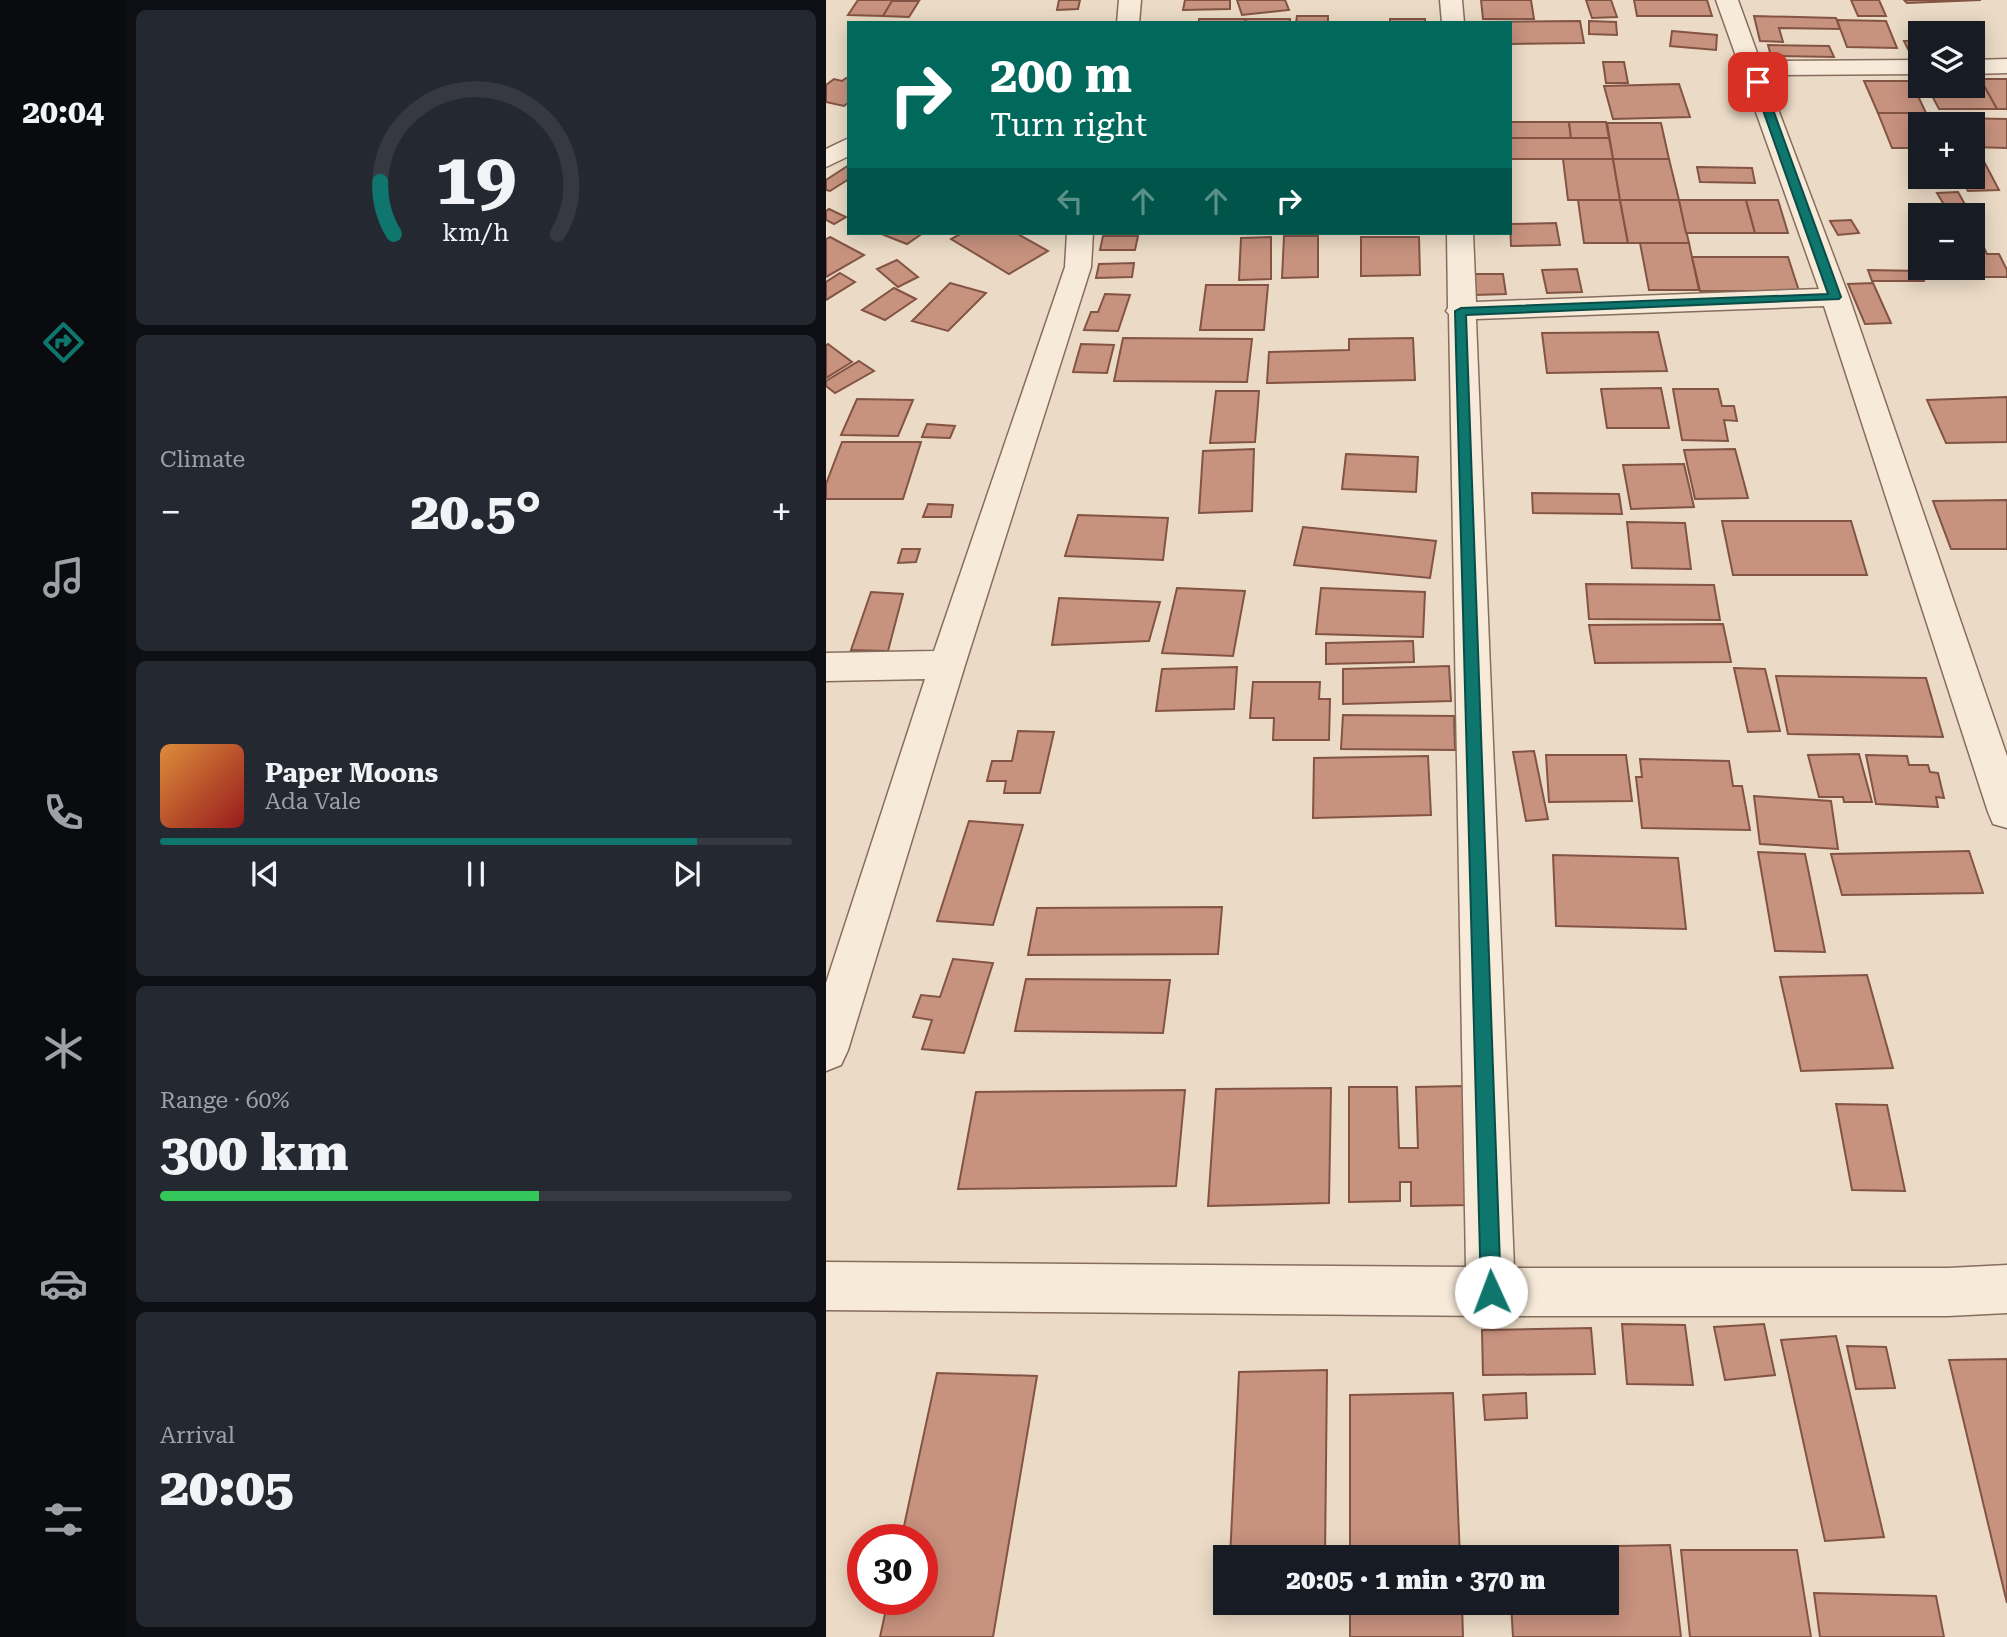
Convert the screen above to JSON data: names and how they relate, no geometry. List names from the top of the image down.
{
  "page": {
    "tabs": "20:04",
    "map_buttons": ["+", "−"],
    "turn": ["200 m", "Turn right"],
    "tile": [
      "Climate",
      ["Range · 60%", "300 km"],
      ["Arrival", "20:05"]
    ],
    "heat": ["−", "20.5°", "+"],
    "song": ["Paper Moons", "Ada Vale"],
    "limit": "30",
    "trip": "20:05 · 1 min · 370 m",
    "gauge": ["19", "km/h"]
  }
}
